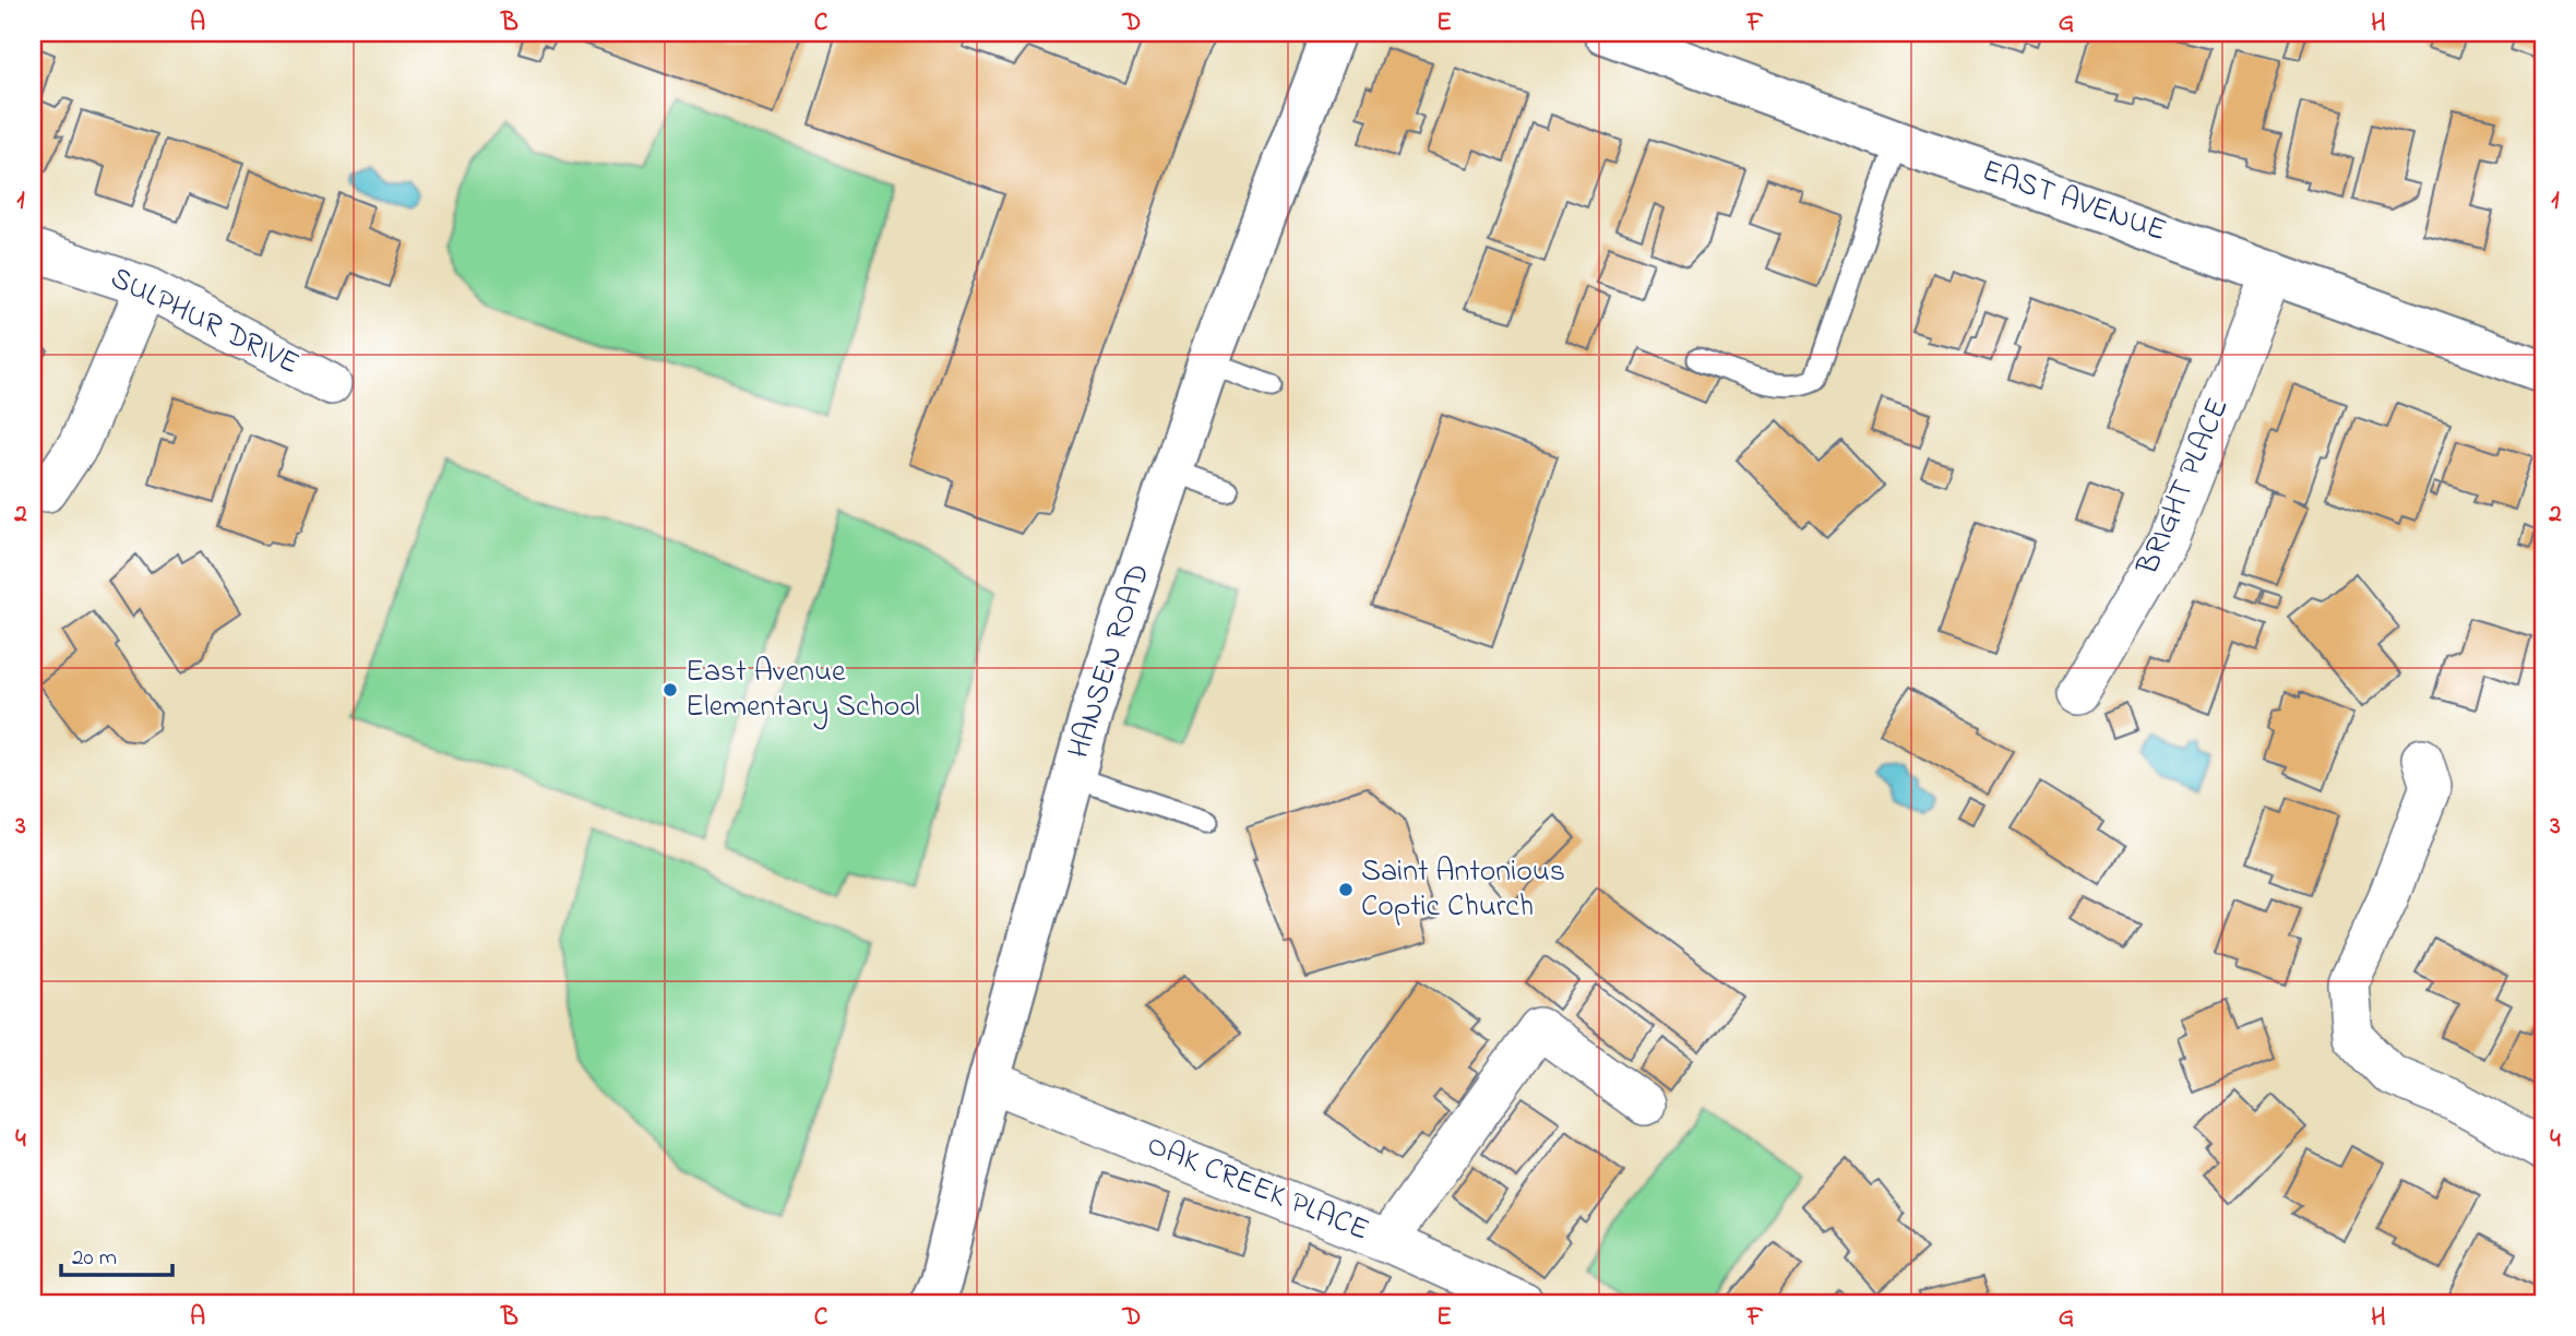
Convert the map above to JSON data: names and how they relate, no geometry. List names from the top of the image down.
{
  "streets": {
    "street": [
      "EAST AVENUE",
      "SULPHUR DRIVE",
      "BRIGHT PLACE",
      "HANSEN ROAD",
      "OAK CREEK PLACE"
    ]
  },
  "crossings": [
    ["EAST AVENUE", "BRIGHT PLACE"],
    ["HANSEN ROAD", "OAK CREEK PLACE"]
  ],
  "places": ["East Avenue Elementary School", "Saint Antonious Coptic Church"],
  "scale_bar": "20 m",
  "grid": {
    "columns": [
      "A",
      "B",
      "C",
      "D",
      "E",
      "F",
      "G",
      "H"
    ],
    "rows": [
      "1",
      "2",
      "3",
      "4"
    ]
  }
}
